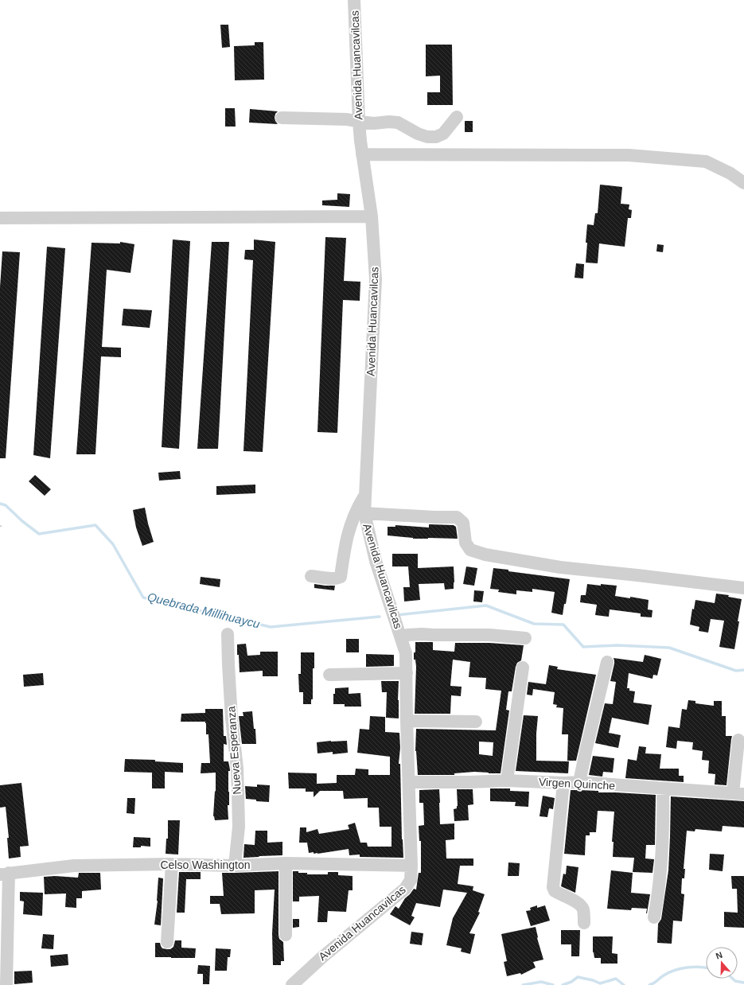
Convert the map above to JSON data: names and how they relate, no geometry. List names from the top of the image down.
{
  "streets": {
    "street": [
      "Avenida Huancavilcas",
      "Nueva Esperanza",
      "Virgen Quinche",
      "Celso Washington"
    ]
  },
  "crossings": [
    ["Avenida Huancavilcas", "Virgen Quinche"],
    ["Avenida Huancavilcas", "Celso Washington"],
    ["Nueva Esperanza", "Celso Washington"]
  ],
  "water": ["Quebrada Millihuaycu"],
  "north": "top"
}
